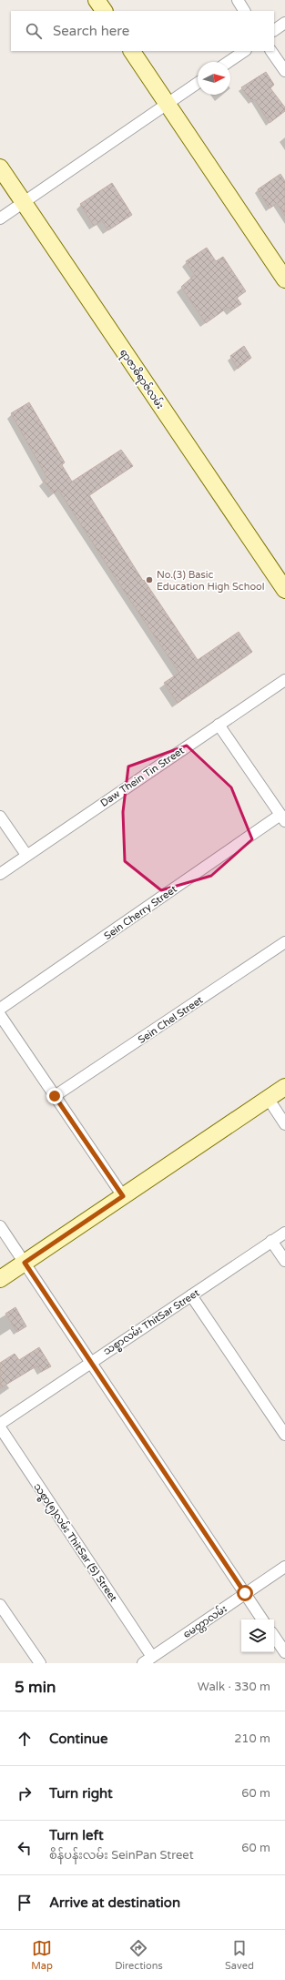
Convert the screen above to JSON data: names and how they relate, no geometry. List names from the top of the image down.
{
  "streets": {
    "street": [
      "ရာဇာဓိရာဇ်လမ်း",
      "Daw Thein Tin Street",
      "Sein Cherry Street",
      "Sein Chel Street",
      "သစ္စာလမ်း ThitSar Street",
      "သစ္စာ(၅)လမ်း ThitSar (5) Street",
      "မေတ္တာလမ်း"
    ]
  },
  "crossings": [
    ["သစ္စာ(၅)လမ်း ThitSar (5) Street", "မေတ္တာလမ်း"]
  ],
  "places": ["No.(3) Basic Education High School"],
  "north": "right",
  "page": {
    "search": "Search here",
    "heading": ["5 min", "Walk · 330 m"],
    "list": [
      ["Continue", "210 m"],
      ["Turn right", "60 m"],
      ["Turn left", "စိန်ပန်းလမ်း SeinPan Street", "60 m"],
      "Arrive at destination"
    ],
    "nav": ["Map", "Directions", "Saved"]
  }
}
